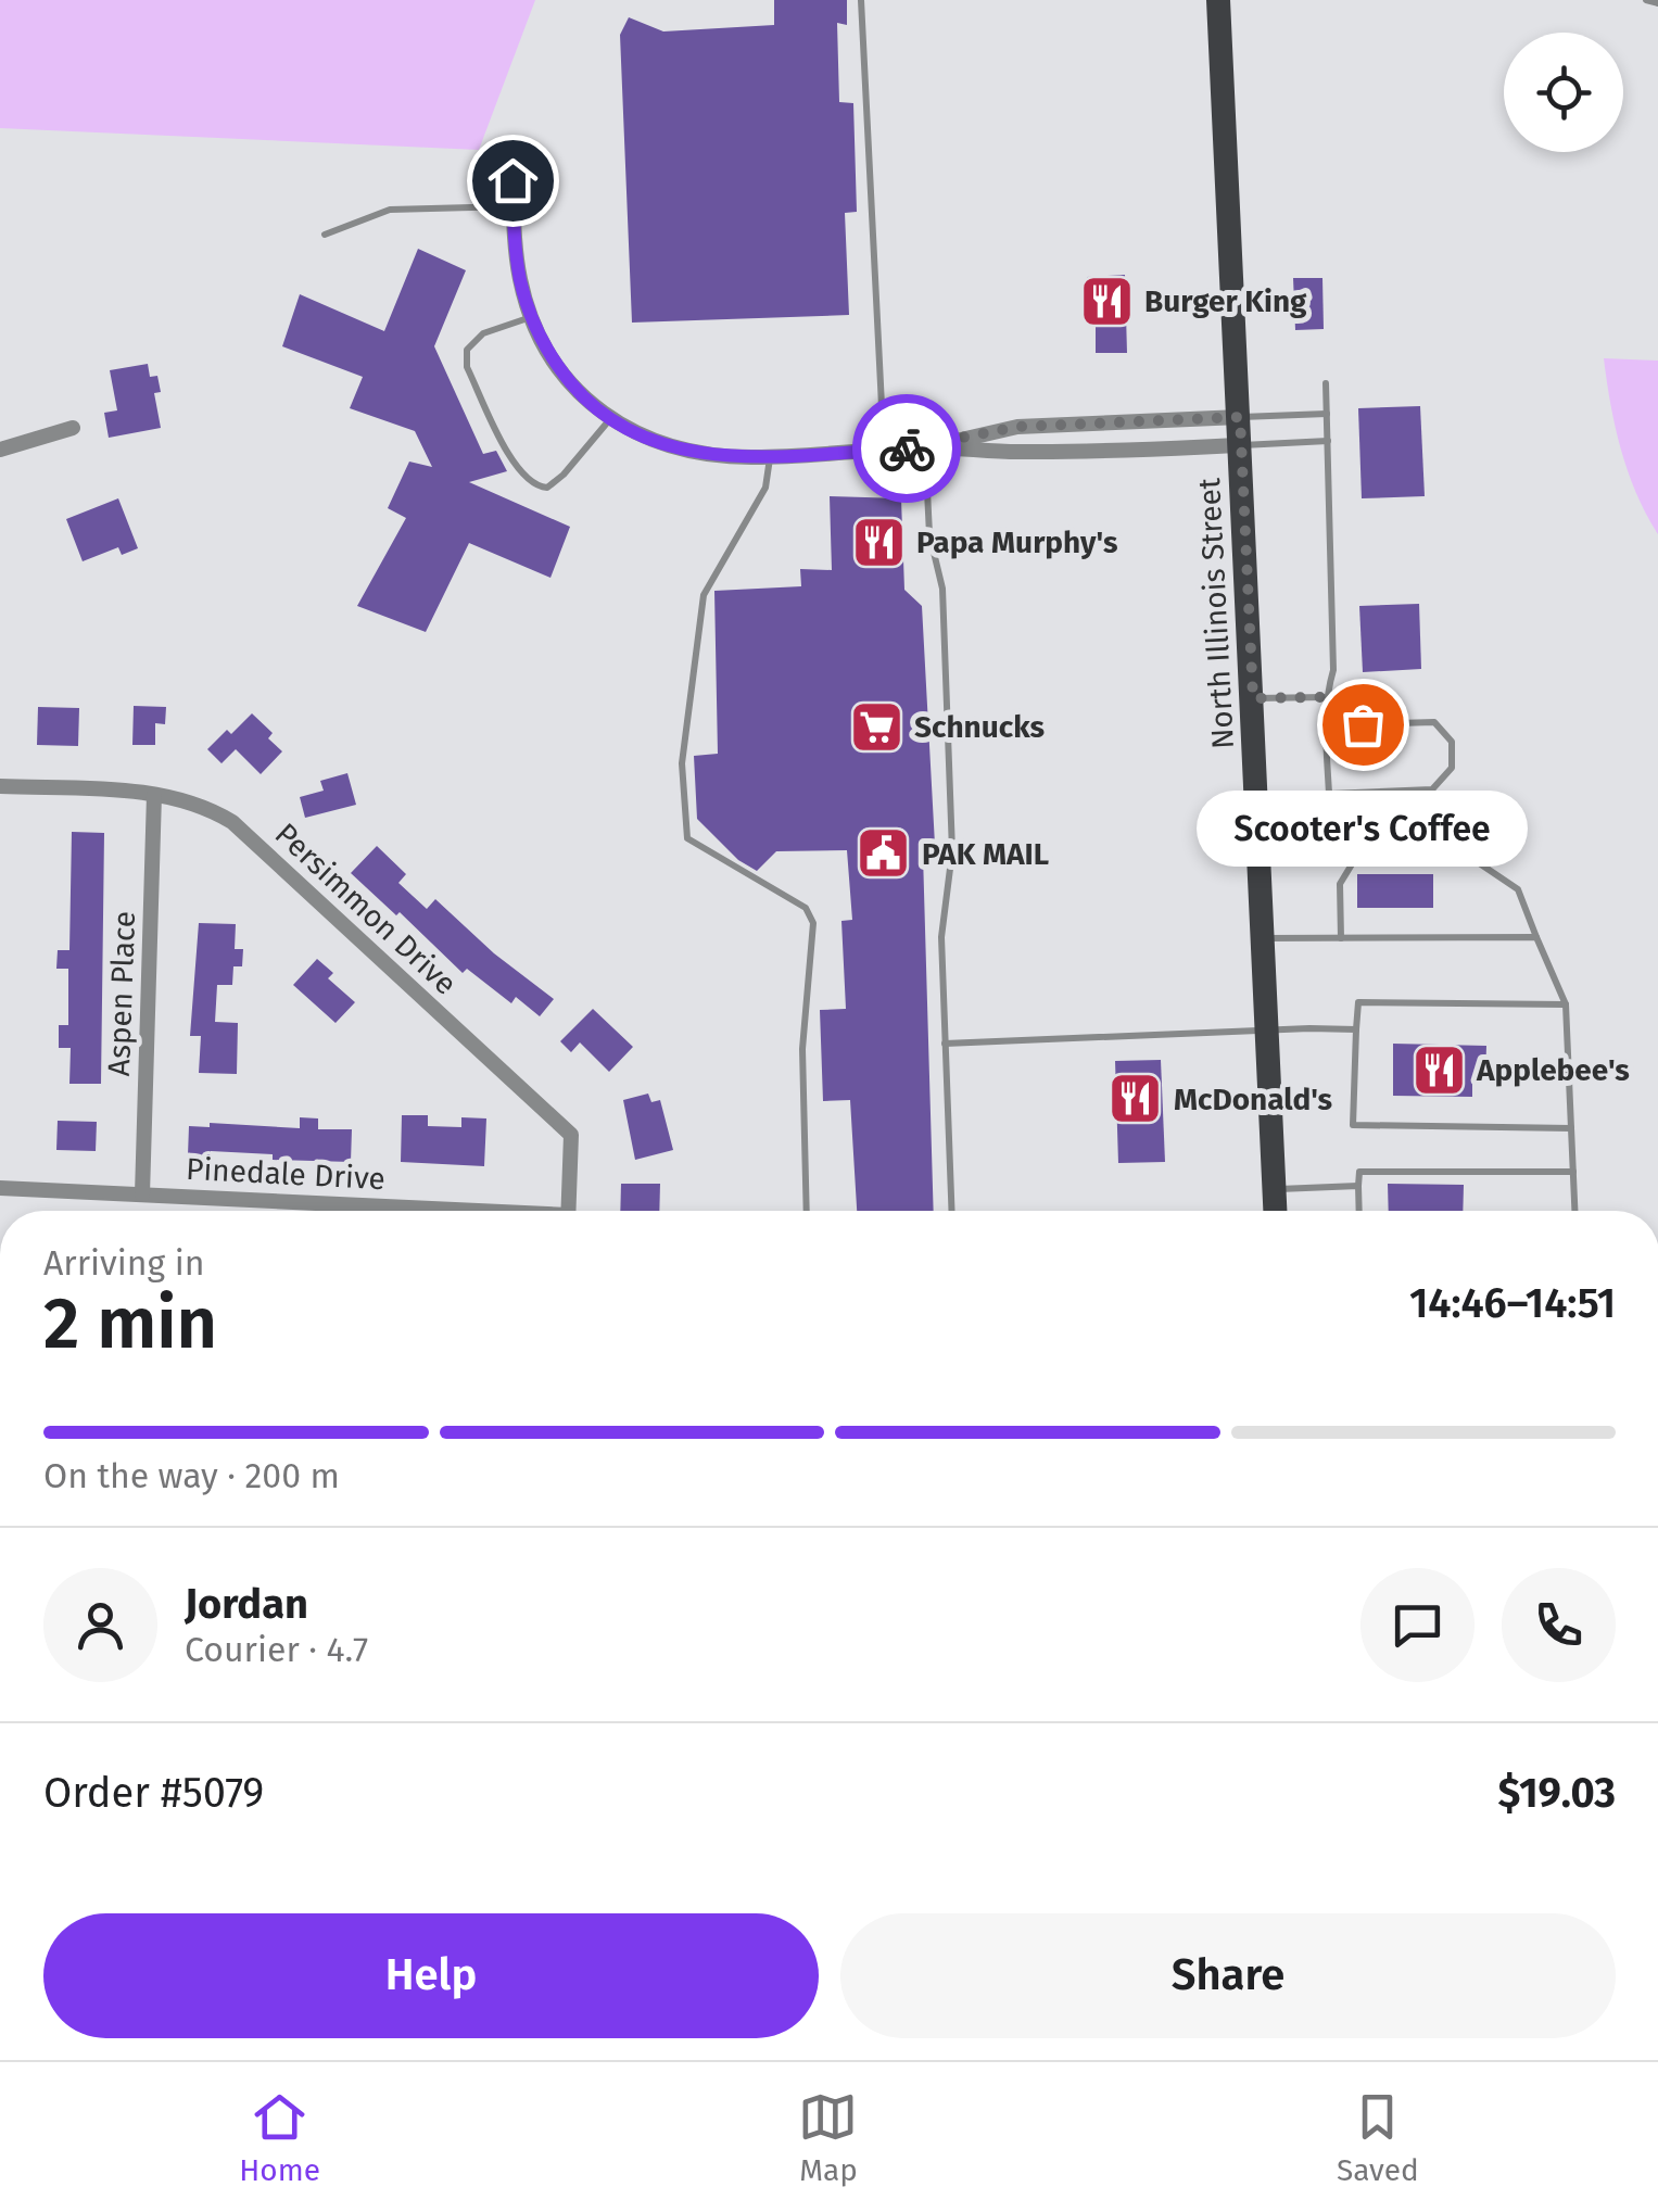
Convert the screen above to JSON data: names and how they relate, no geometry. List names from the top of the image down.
{
  "streets": {
    "main road": ["North Illinois Street"],
    "street": ["Persimmon Drive", "Aspen Place", "Pinedale Drive"]
  },
  "crossings": [
    ["Persimmon Drive", "Aspen Place"],
    ["Aspen Place", "Pinedale Drive"]
  ],
  "places": {
    "restaurant": [
      "Burger King",
      "Papa Murphy's",
      "Applebee's",
      "McDonald's"
    ],
    "other": ["Scooter's Coffee"],
    "supermarket": ["Schnucks"],
    "public building": ["PAK MAIL"]
  },
  "page": {
    "bubble": "Scooter's Coffee",
    "heading": ["2 min", "Arriving in", "14:46–14:51"],
    "panel": [
      "Jordan",
      "Courier · 4.7",
      "Order #5079",
      "$19.03"
    ],
    "bar": "On the way · 200 m",
    "buttons": ["Help", "Share"],
    "tabs": ["Home", "Map", "Saved"]
  }
}
